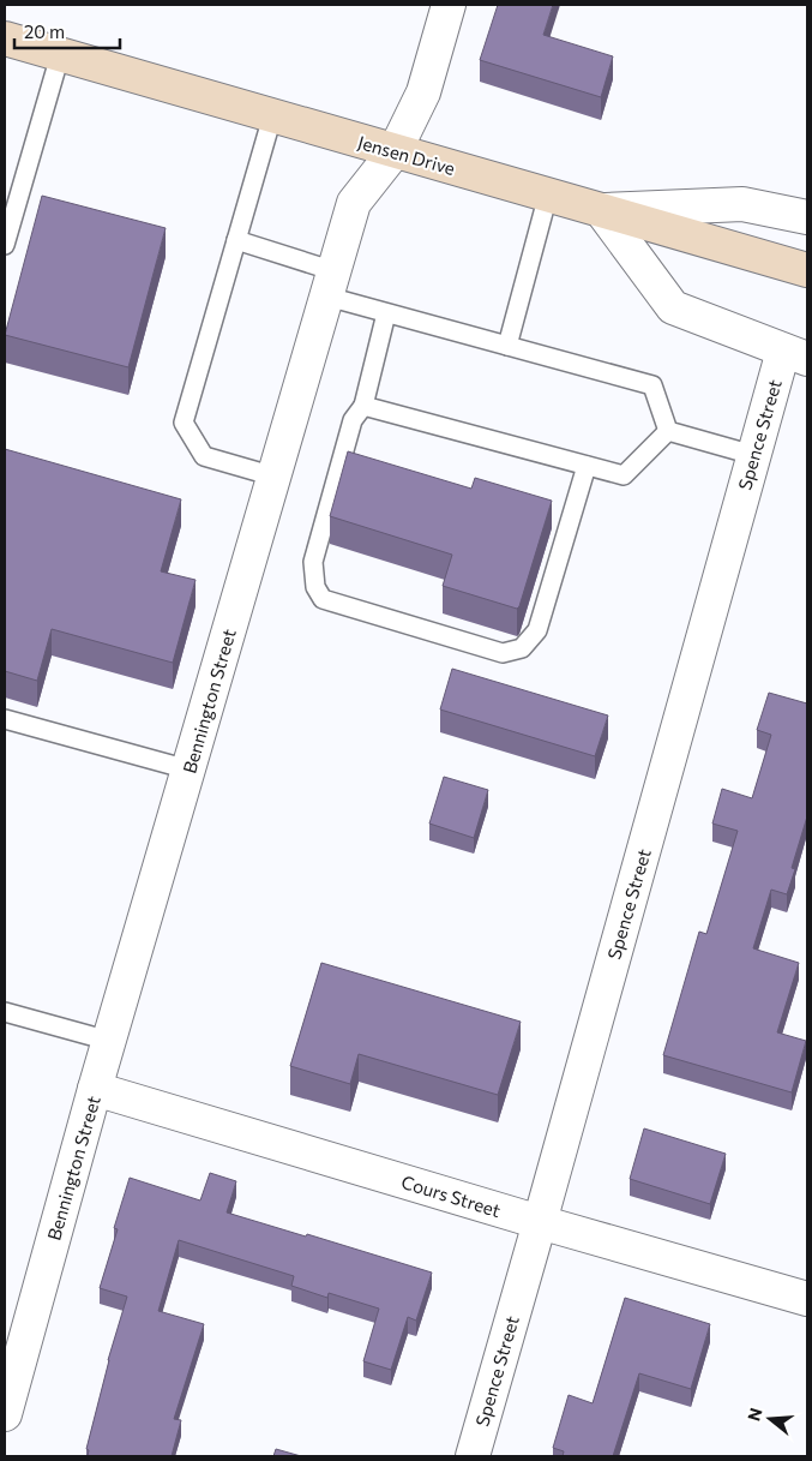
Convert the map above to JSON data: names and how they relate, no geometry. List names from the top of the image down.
{
  "streets": {
    "main road": ["Jensen Drive"],
    "street": ["Spence Street", "Bennington Street", "Cours Street"]
  },
  "crossings": [
    ["Jensen Drive", "Bennington Street"],
    ["Spence Street", "Cours Street"],
    ["Bennington Street", "Cours Street"]
  ],
  "scale_bar": "20 m",
  "north": "left"
}
